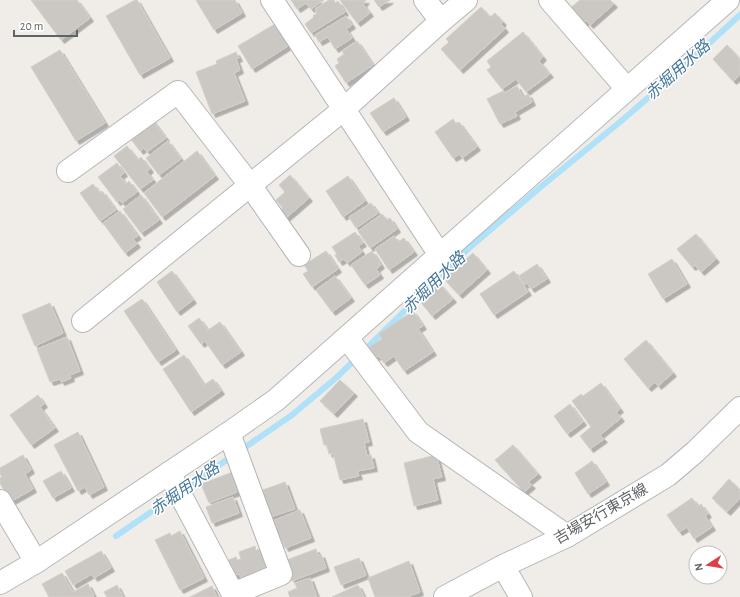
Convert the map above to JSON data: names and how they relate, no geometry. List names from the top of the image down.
{
  "streets": {
    "street": ["吉場安行東京線"]
  },
  "water": ["赤堀用水路"],
  "scale_bar": "20 m",
  "north": "left"
}
